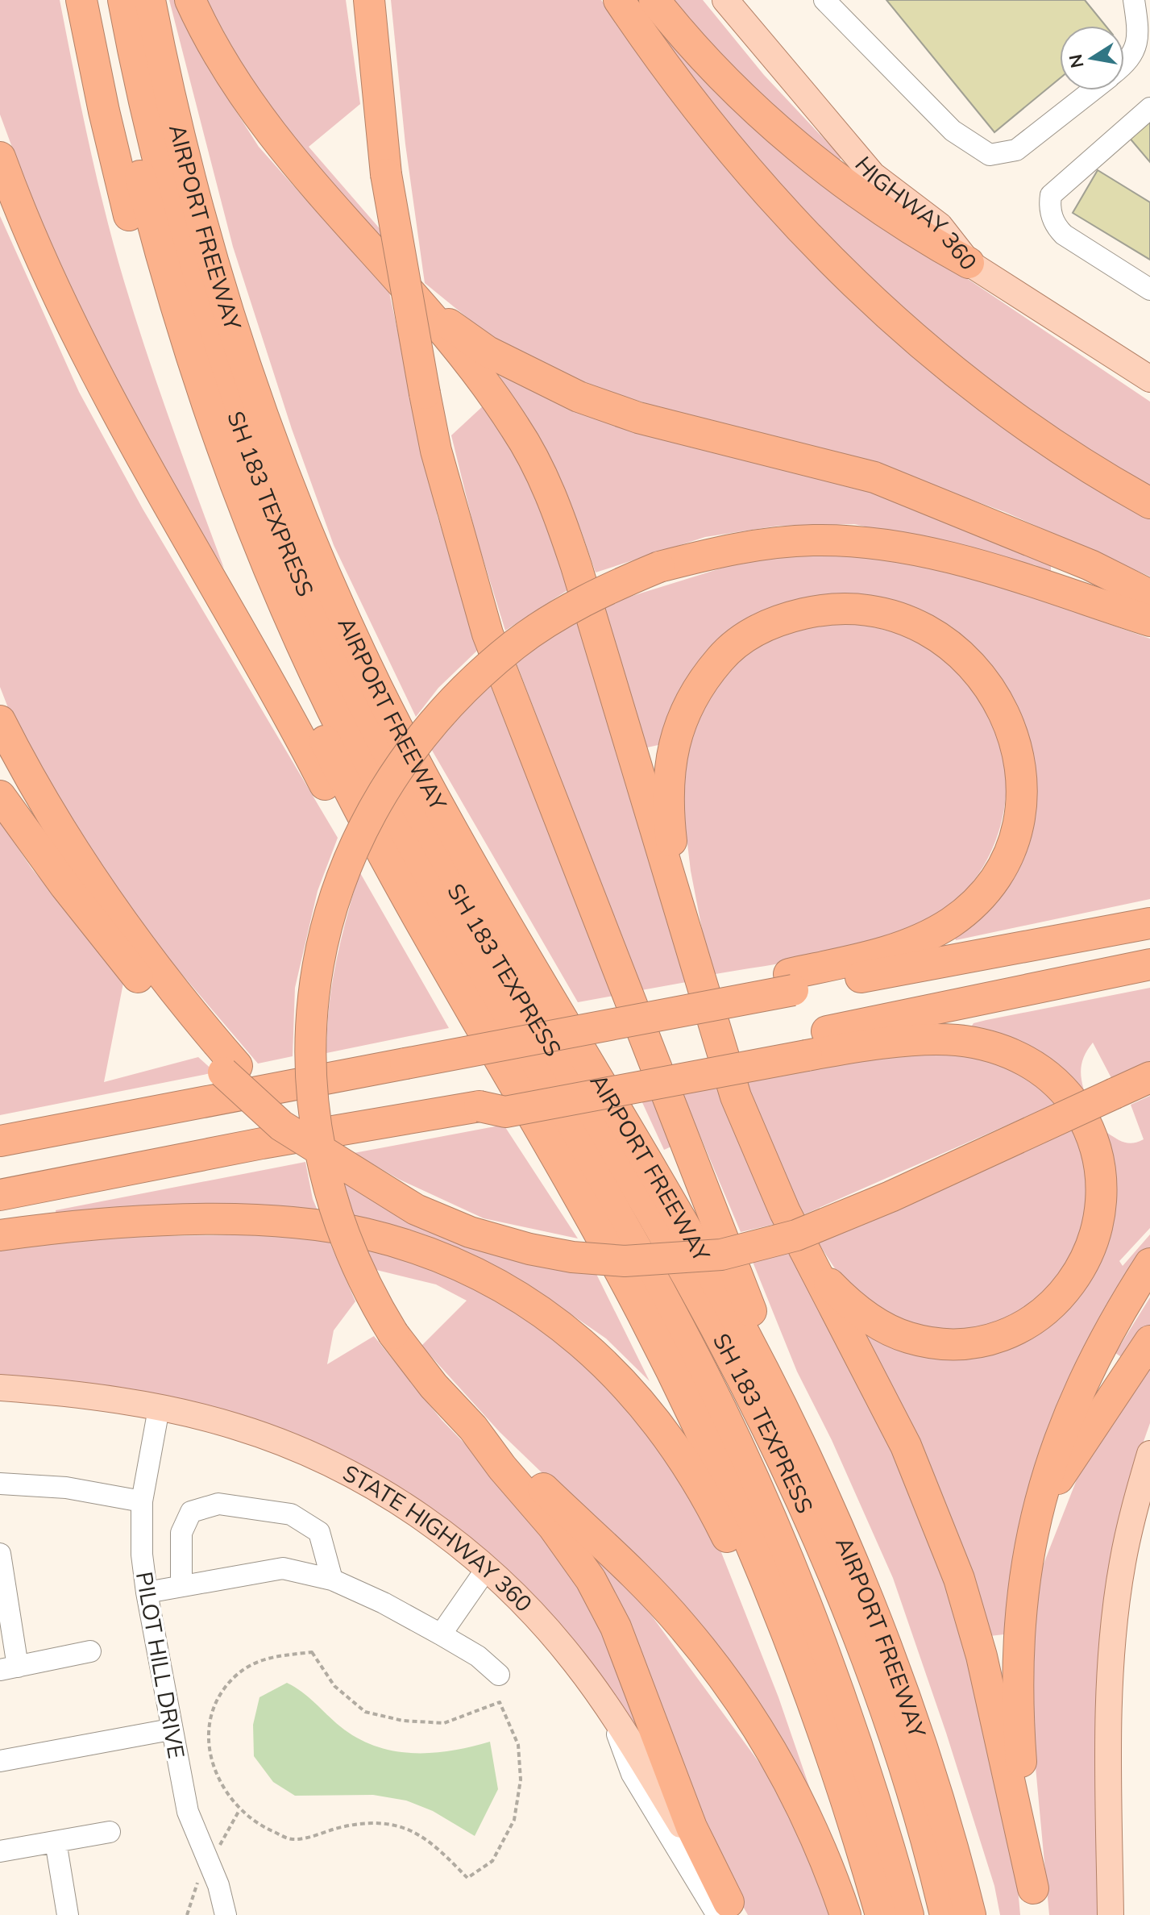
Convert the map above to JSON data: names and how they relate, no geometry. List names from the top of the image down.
{
  "streets": {
    "highway": ["AIRPORT FREEWAY", "SH 183 TEXPRESS"],
    "main road": ["HIGHWAY 360", "STATE HIGHWAY 360"],
    "street": ["PILOT HILL DRIVE"]
  },
  "crossings": [
    ["STATE HIGHWAY 360", "PILOT HILL DRIVE"]
  ],
  "north": "left"
}
